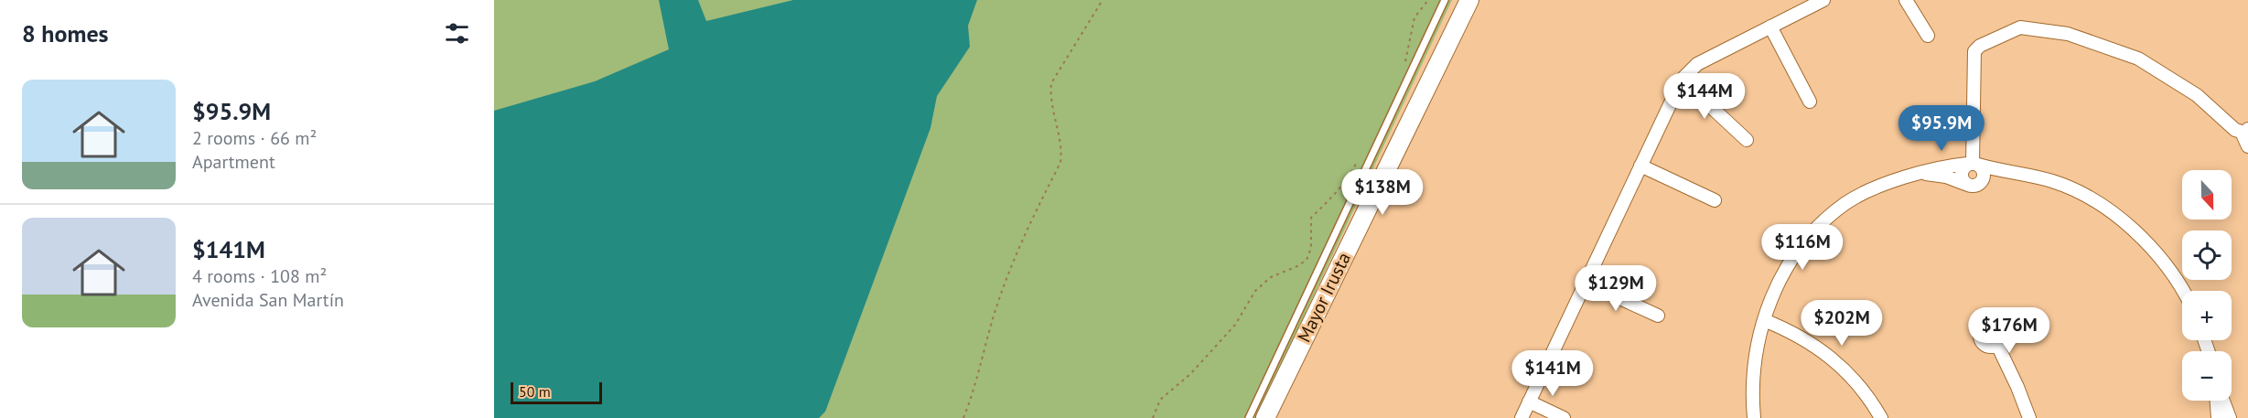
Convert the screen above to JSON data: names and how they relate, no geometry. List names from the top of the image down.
{
  "streets": {
    "main road": ["Mayor Irusta"]
  },
  "scale_bar": "50 m",
  "north": "bottom",
  "page": {
    "heading": "8 homes",
    "list": [
      {
        "name": "$95.9M",
        "note": "2 rooms · 66 m² · Apartment"
      },
      {
        "name": "$141M",
        "note": "4 rooms · 108 m² · Avenida San Martín"
      }
    ],
    "price": [
      "$144M",
      "$95.9M",
      "$138M",
      "$116M",
      "$129M",
      "$202M",
      "$176M",
      "$141M"
    ],
    "map_buttons": ["+", "−"],
    "scale": "50 m"
  }
}
